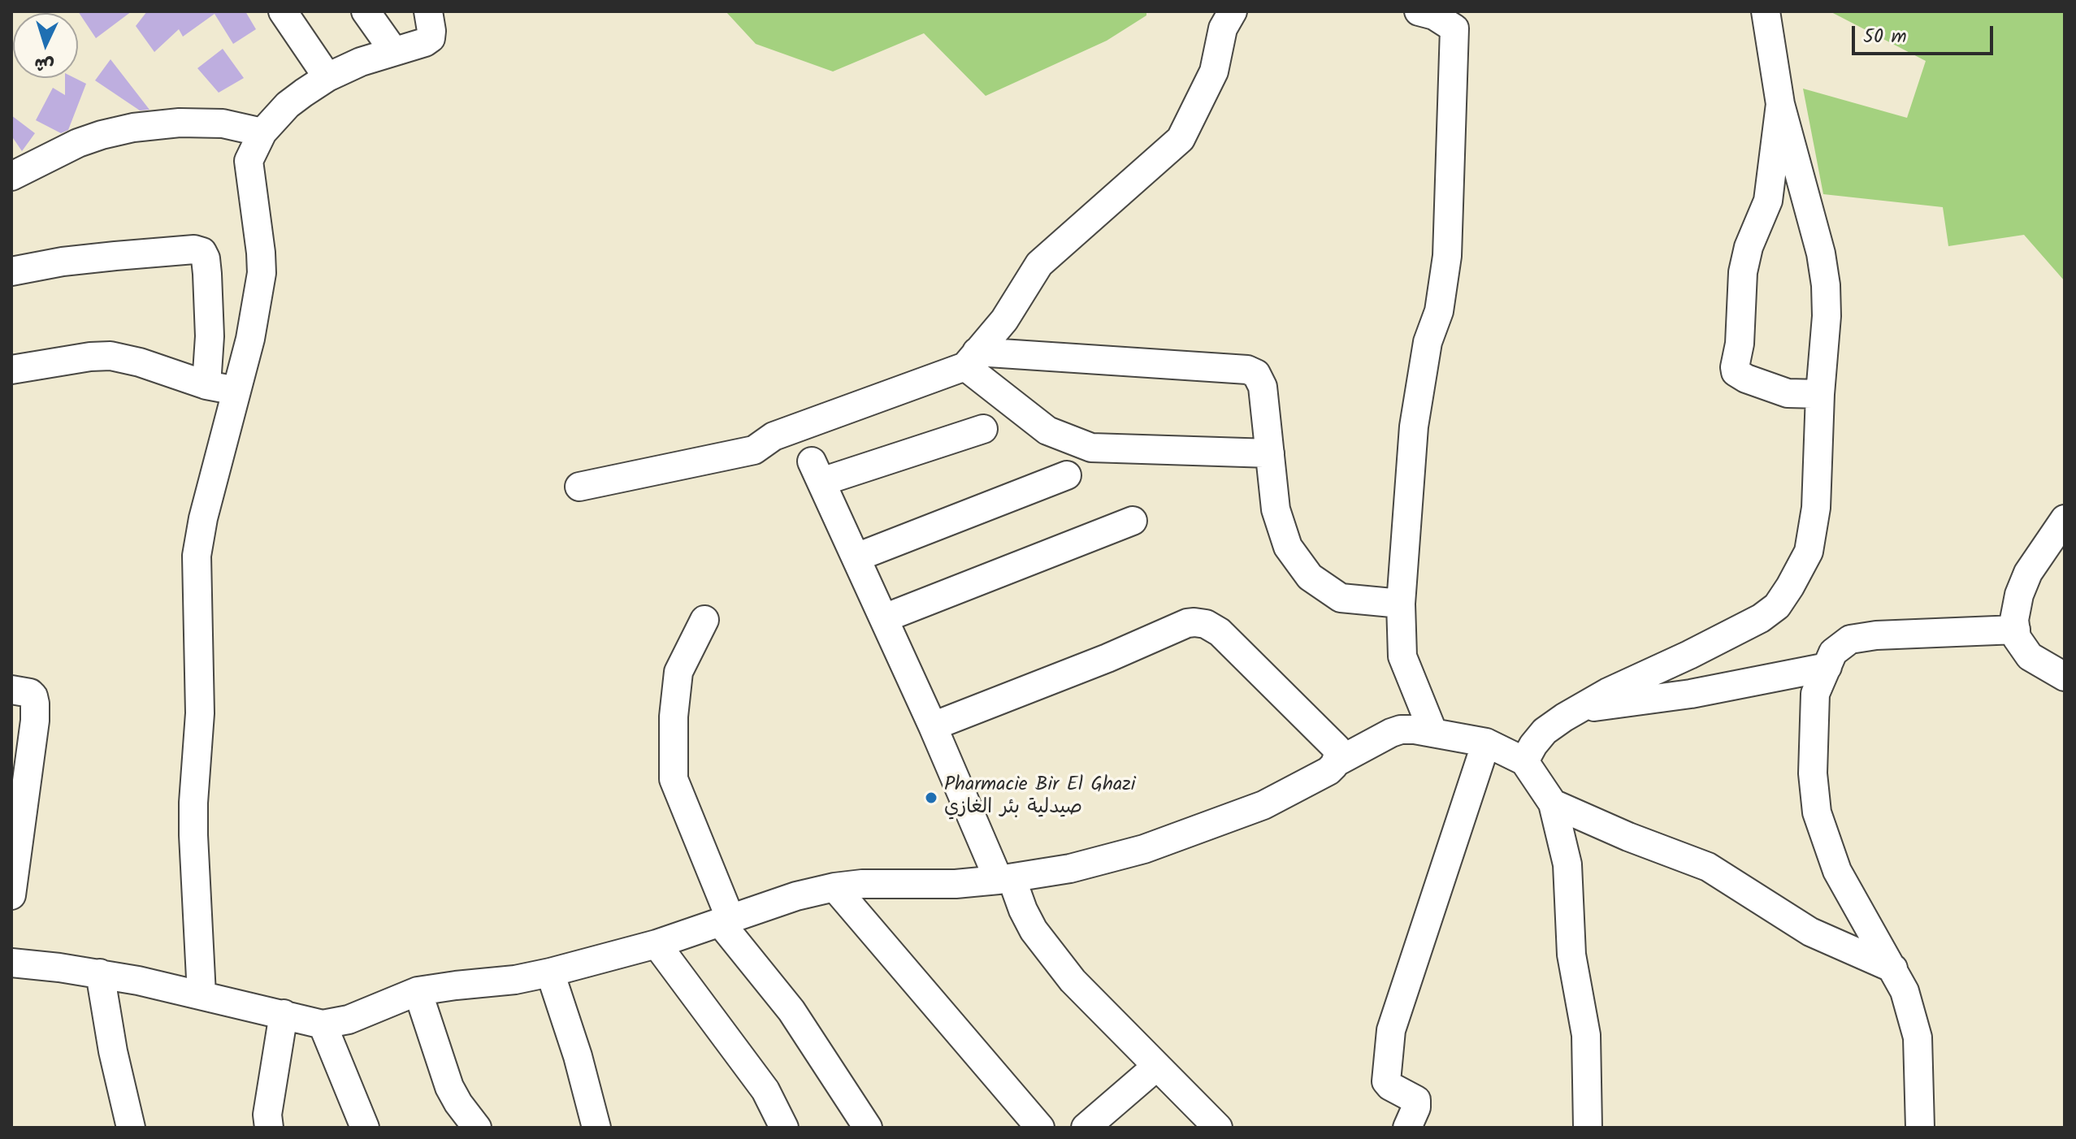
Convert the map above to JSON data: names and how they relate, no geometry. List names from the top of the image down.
{
  "places": ["Pharmacie Bir El Ghazi صيدلية بئر الغازي"],
  "scale_bar": "50 m",
  "north": "bottom"
}
